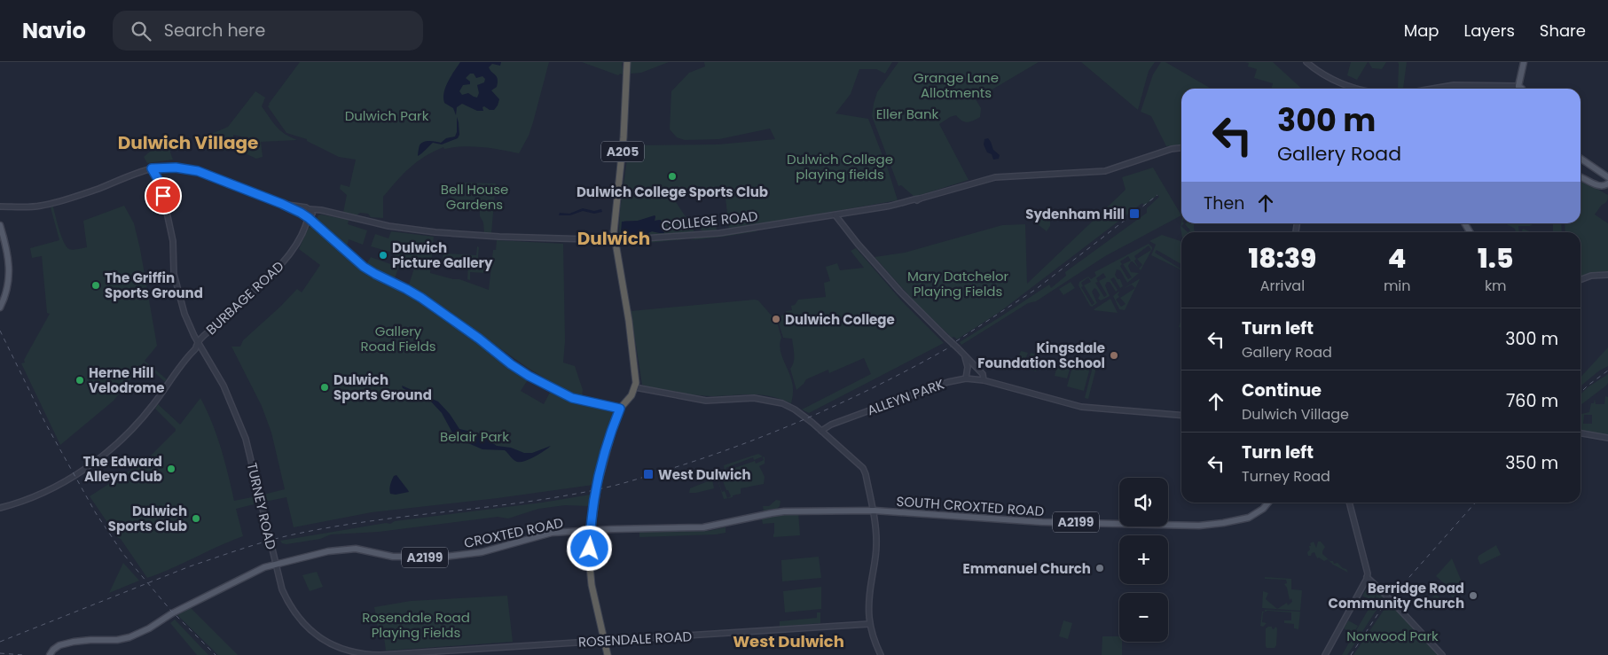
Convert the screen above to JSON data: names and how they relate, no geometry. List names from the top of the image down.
{
  "streets": {
    "highway": ["A205"],
    "main road": ["SOUTH CROXTED ROAD", "A2199", "CROXTED ROAD"],
    "street": [
      "COLLEGE ROAD",
      "BURBAGE ROAD",
      "ALLEYN PARK",
      "TURNEY ROAD",
      "ROSENDALE ROAD"
    ]
  },
  "crossings": [
    ["A205", "COLLEGE ROAD"],
    ["COLLEGE ROAD", "BURBAGE ROAD"],
    ["BURBAGE ROAD", "TURNEY ROAD"],
    ["TURNEY ROAD", "CROXTED ROAD"],
    ["TURNEY ROAD", "ROSENDALE ROAD"],
    ["SOUTH CROXTED ROAD", "CROXTED ROAD"]
  ],
  "districts": ["Dulwich Village", "Dulwich", "West Dulwich"],
  "parks": [
    "Grange Lane Allotments",
    "Eller Bank",
    "Dulwich Park",
    "Dulwich College playing fields",
    "Bell House Gardens",
    "Mary Datchelor Playing Fields",
    "Gallery Road Fields",
    "Belair Park",
    "Rosendale Road Playing Fields",
    "Norwood Park"
  ],
  "places": {
    "other": [
      "Dulwich College Sports Club",
      "Dulwich Picture Gallery",
      "The Griffin Sports Ground",
      "Dulwich College",
      "Kingsdale Foundation School",
      "Herne Hill Velodrome",
      "Dulwich Sports Ground",
      "The Edward Alleyn Club",
      "Dulwich Sports Club",
      "Emmanuel Church",
      "Berridge Road Community Church"
    ],
    "transit": ["Sydenham Hill", "West Dulwich"]
  },
  "page": {
    "header": "Navio",
    "search": "Search here",
    "nav": ["Map", "Layers", "Share"],
    "turn": ["300 m", "Gallery Road"],
    "then": "Then",
    "eta": [
      "18:39",
      "Arrival",
      "4",
      "min",
      "1.5",
      "km"
    ],
    "list": [
      {
        "name": "Turn left",
        "note": "Gallery Road",
        "value": "300 m"
      },
      {
        "name": "Continue",
        "note": "Dulwich Village",
        "value": "760 m"
      },
      {
        "name": "Turn left",
        "note": "Turney Road",
        "value": "350 m"
      }
    ],
    "map_buttons": ["+", "−"]
  }
}
